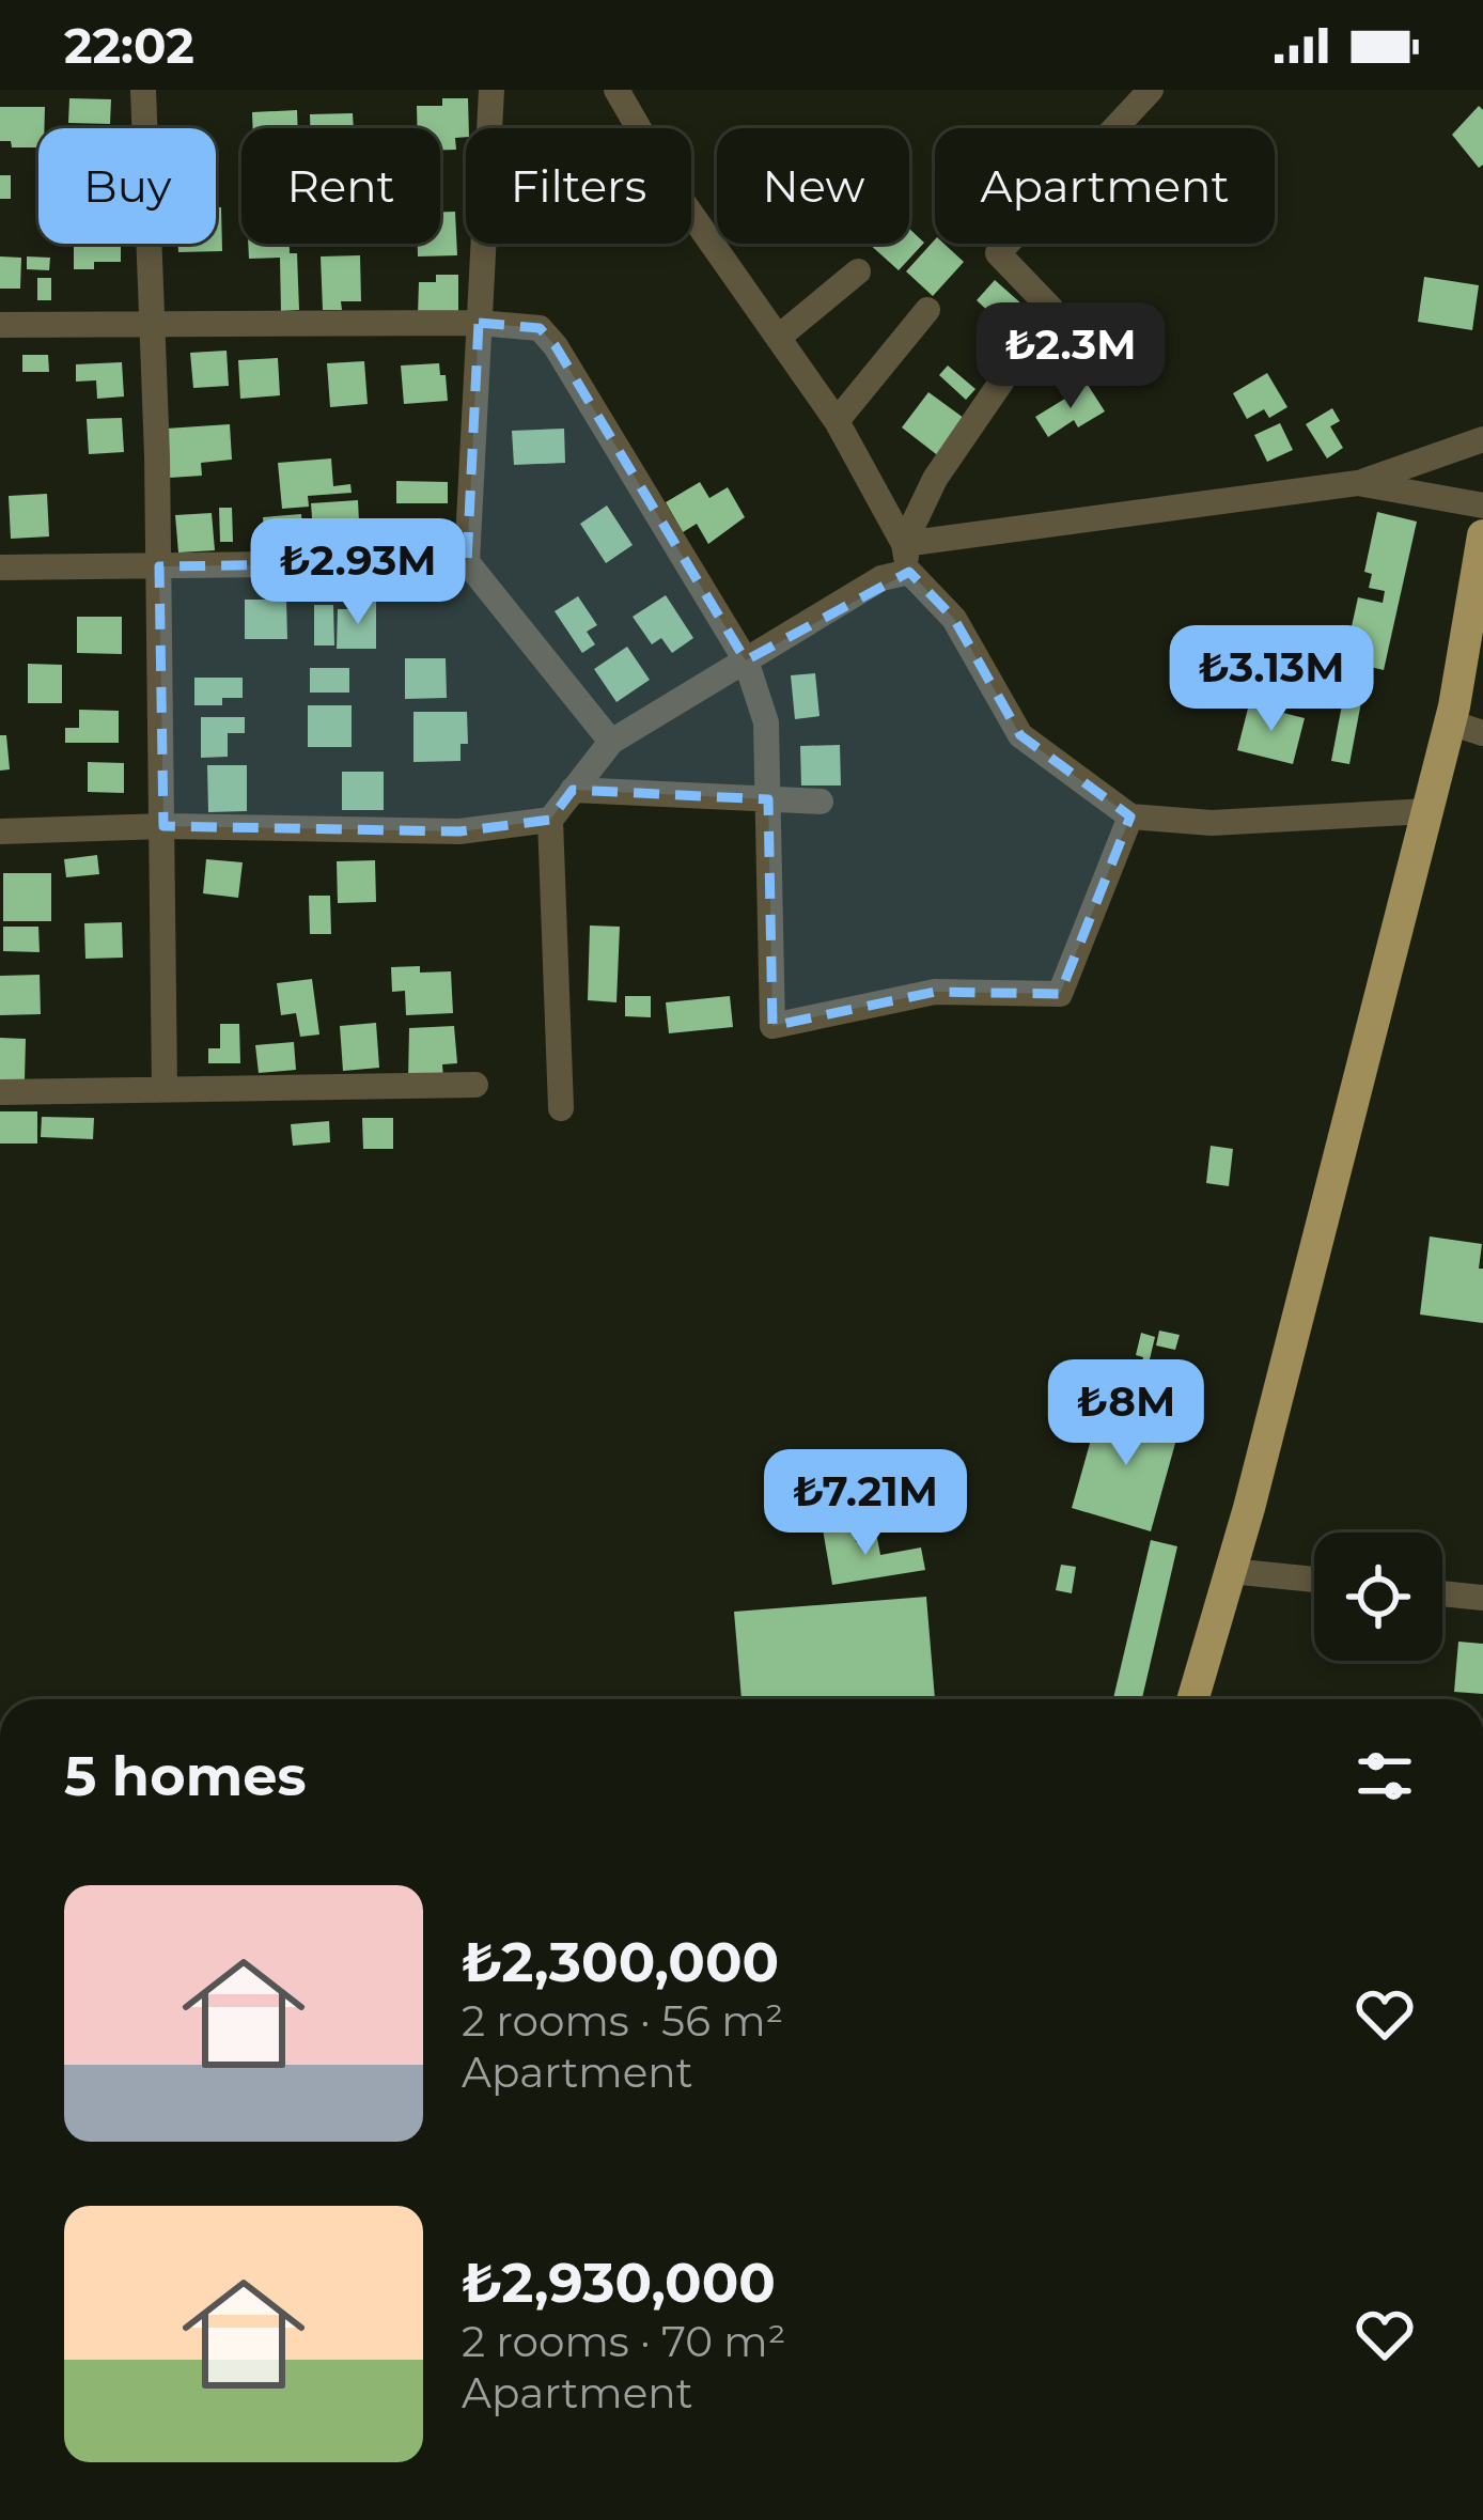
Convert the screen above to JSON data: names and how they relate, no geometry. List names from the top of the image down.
{
  "page": {
    "status": "22:02",
    "chip": [
      "Buy",
      "Rent",
      "Filters",
      "New",
      "Apartment"
    ],
    "price": [
      "₺2.3M",
      "₺2.93M",
      "₺3.13M",
      "₺8M",
      "₺7.21M"
    ],
    "heading": "5 homes",
    "list": [
      {
        "name": "₺2,300,000",
        "note": "2 rooms · 56 m² · Apartment"
      },
      {
        "name": "₺2,930,000",
        "note": "2 rooms · 70 m² · Apartment"
      }
    ]
  }
}
